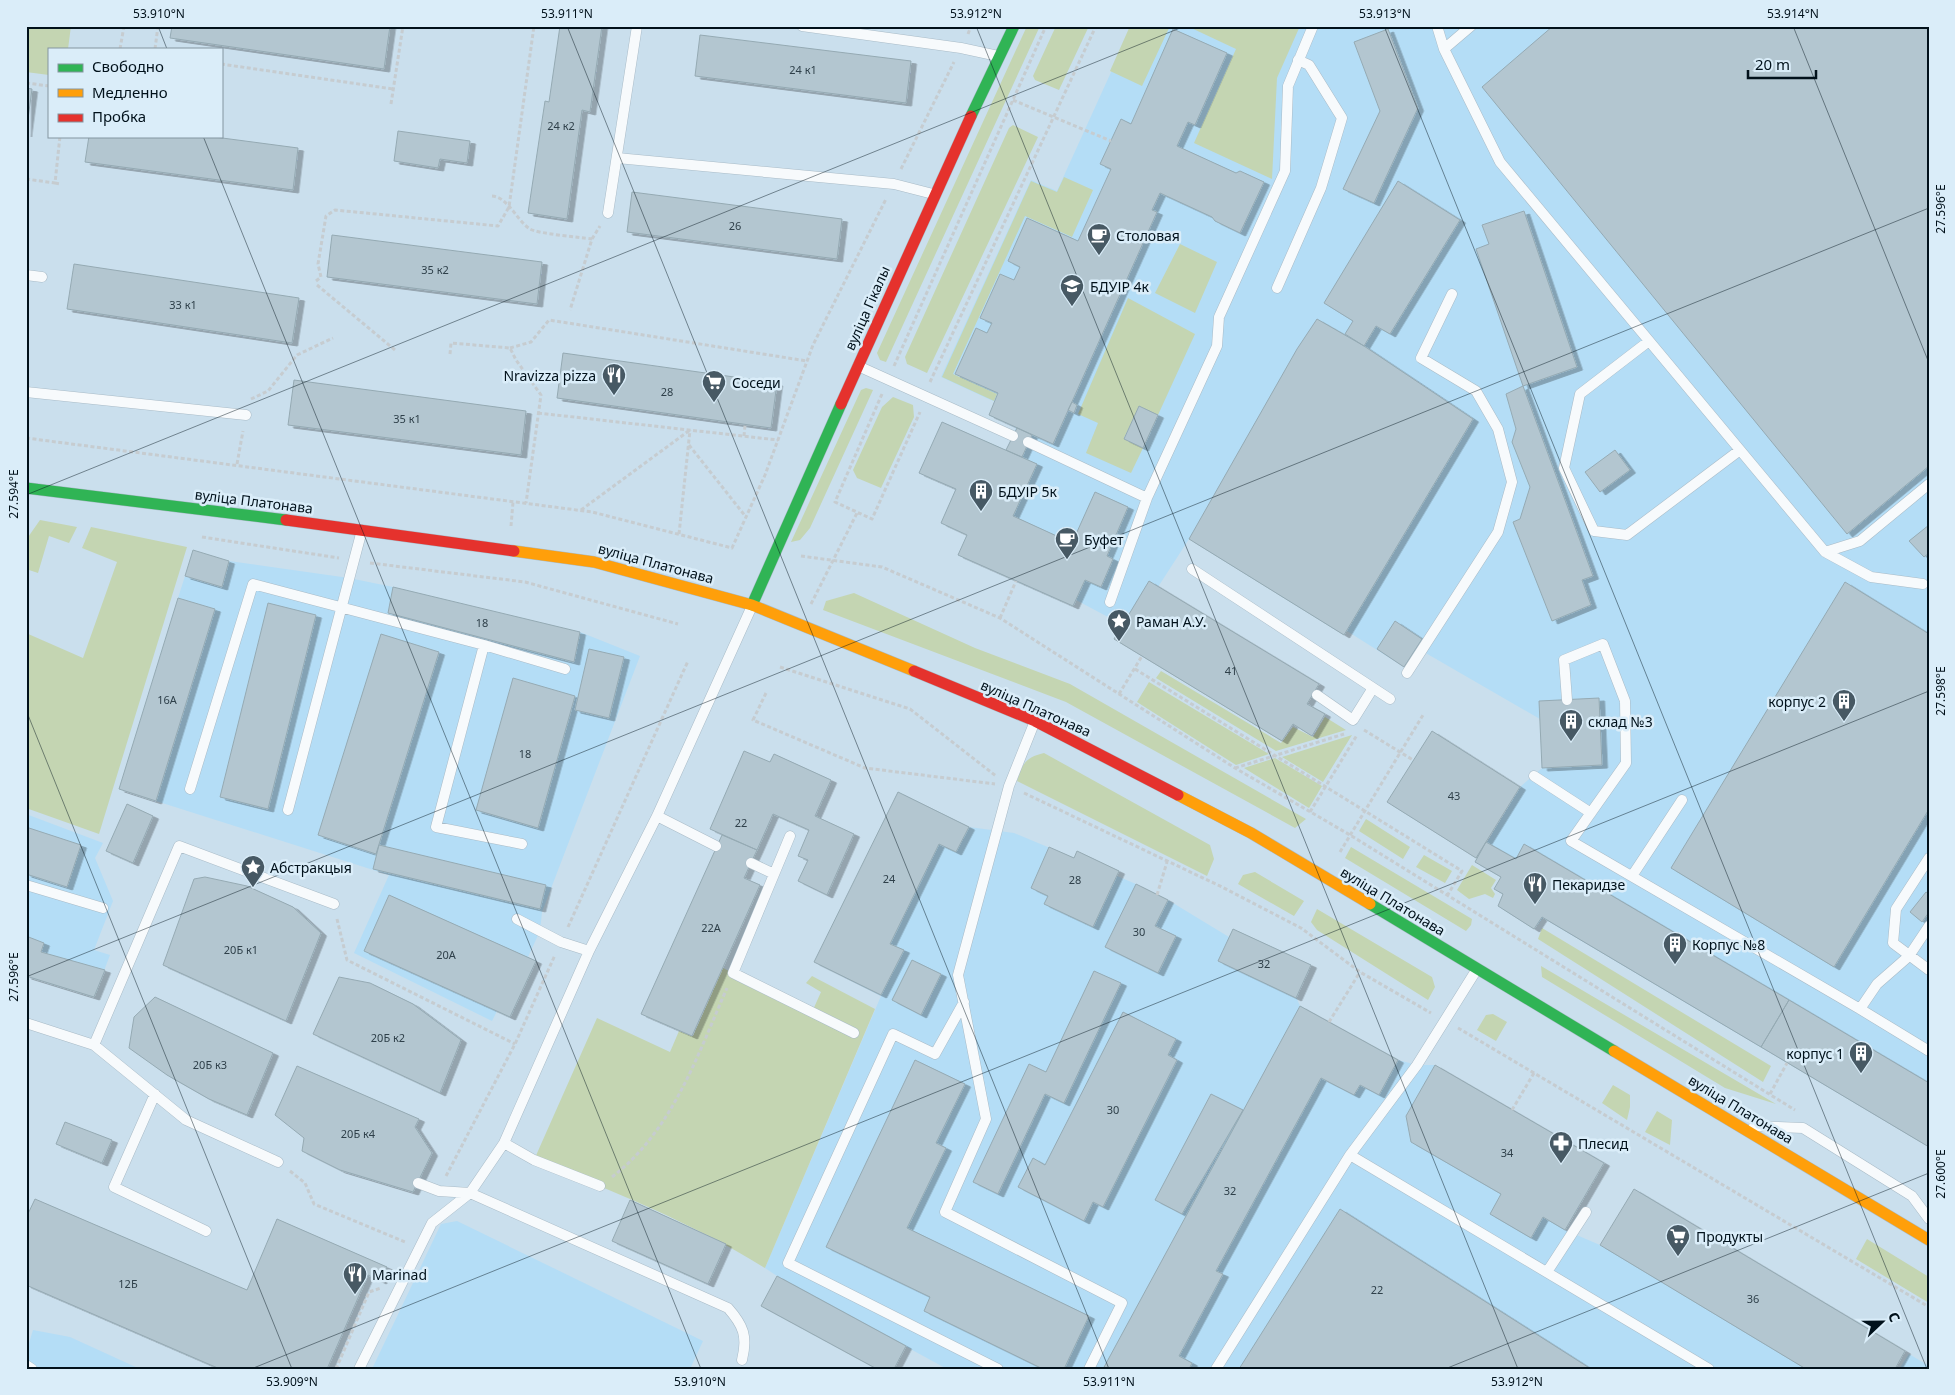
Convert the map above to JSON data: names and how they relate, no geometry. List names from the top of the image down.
{
  "streets": {
    "main road": ["вуліца Гікалы", "вуліца Платонава"]
  },
  "crossings": [
    ["вуліца Гікалы", "вуліца Платонава"]
  ],
  "places": {
    "cafe": ["Столовая", "Буфет"],
    "school or university": ["БДУІР 4к"],
    "restaurant": ["Nravizza pizza", "Пекаридзе", "Marinad"],
    "supermarket": ["Соседи", "Продукты"],
    "building": [
      "БДУІР 5к",
      "корпус 2",
      "склад №3",
      "Корпус №8",
      "корпус 1"
    ],
    "place": ["Раман А.У.", "Абстракцыя"],
    "pharmacy": ["Плесид"]
  },
  "house_numbers": [
    "24 к1",
    "24 к2",
    "26",
    "35 к2",
    "33 к1",
    "28",
    "35 к1",
    "18",
    "41",
    "16А",
    "18",
    "43",
    "22",
    "24",
    "28",
    "22А",
    "30",
    "20Б к1",
    "20А",
    "32",
    "20Б к2",
    "20Б к3",
    "30",
    "20Б к4",
    "34",
    "32",
    "12Б",
    "22",
    "36"
  ],
  "legend": ["Свободно", "Медленно", "Пробка"],
  "scale_bar": "20 m",
  "north": "right",
  "coordinates": [
    "53.910°N",
    "53.911°N",
    "53.912°N",
    "53.913°N",
    "53.914°N",
    "27.596°E",
    "27.594°E",
    "27.598°E",
    "27.600°E",
    "53.909°N"
  ]
}
